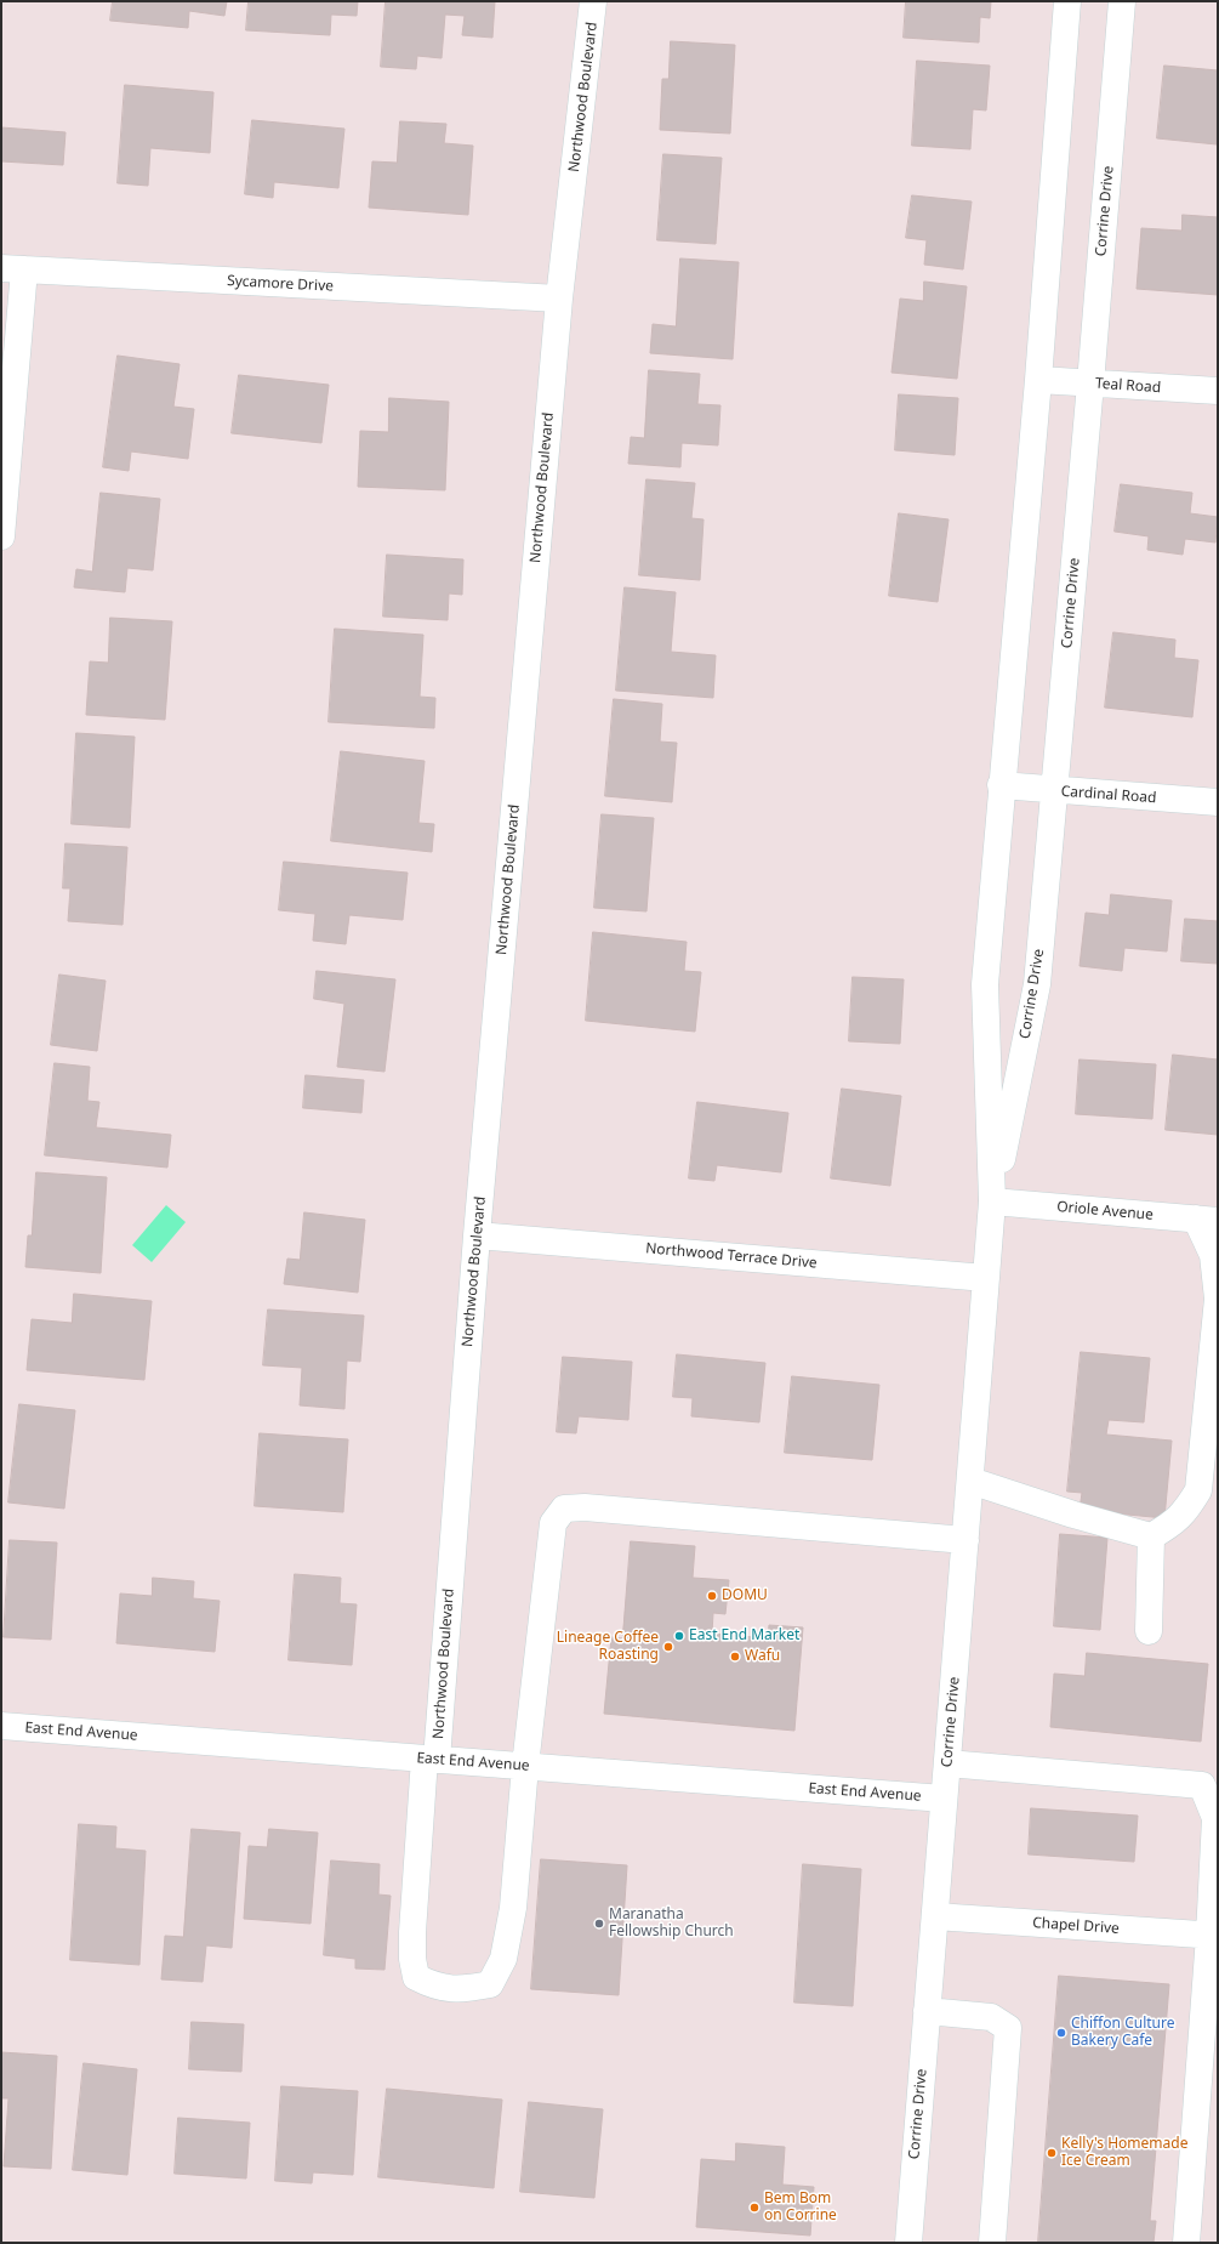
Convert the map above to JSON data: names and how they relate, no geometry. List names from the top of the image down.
{
  "streets": {
    "street": [
      "Northwood Boulevard",
      "Corrine Drive",
      "Sycamore Drive",
      "Teal Road",
      "Cardinal Road",
      "Oriole Avenue",
      "Northwood Terrace Drive",
      "East End Avenue",
      "Chapel Drive"
    ]
  },
  "crossings": [
    ["Northwood Boulevard", "Sycamore Drive"],
    ["Northwood Boulevard", "Northwood Terrace Drive"],
    ["Northwood Boulevard", "East End Avenue"],
    ["Corrine Drive", "Teal Road"],
    ["Corrine Drive", "Cardinal Road"],
    ["Corrine Drive", "Oriole Avenue"],
    ["Corrine Drive", "Northwood Terrace Drive"],
    ["Corrine Drive", "East End Avenue"],
    ["Corrine Drive", "Chapel Drive"]
  ],
  "places": [
    "DOMU",
    "East End Market",
    "Lineage Coffee Roasting",
    "Wafu",
    "Maranatha Fellowship Church",
    "Chiffon Culture Bakery Cafe",
    "Kelly's Homemade Ice Cream",
    "Bem Bom on Corrine"
  ]
}
